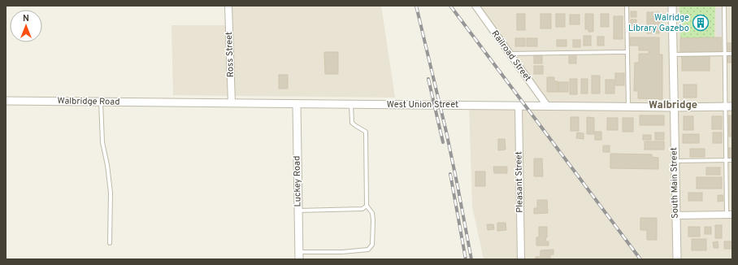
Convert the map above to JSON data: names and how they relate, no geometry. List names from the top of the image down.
{
  "streets": {
    "street": [
      "Ross Street",
      "Railroad Street",
      "Walbridge Road",
      "West Union Street",
      "Luckey Road",
      "Pleasant Street",
      "South Main Street"
    ]
  },
  "crossings": [
    ["Ross Street", "West Union Street"],
    ["Railroad Street", "West Union Street"],
    ["Walbridge Road", "West Union Street"],
    ["West Union Street", "Luckey Road"],
    ["West Union Street", "Pleasant Street"],
    ["West Union Street", "South Main Street"]
  ],
  "districts": ["Walbridge"],
  "places": {
    "building": ["Walridge Library Gazebo"]
  },
  "north": "top"
}
